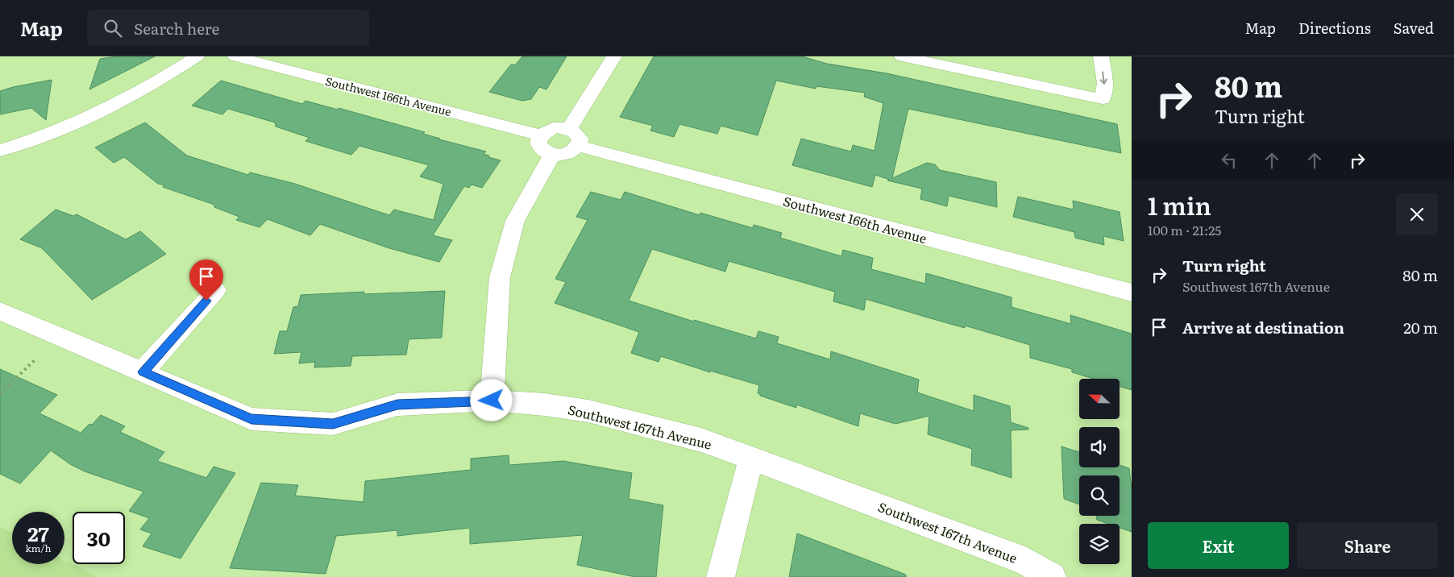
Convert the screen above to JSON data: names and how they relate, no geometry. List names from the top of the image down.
{
  "streets": {
    "street": ["Southwest 166th Avenue", "Southwest 167th Avenue"]
  },
  "north": "left",
  "page": {
    "header": "Map",
    "search": "Search here",
    "nav": ["Map", "Directions", "Saved"],
    "turn": ["80 m", "Turn right"],
    "heading": ["1 min", "100 m · 21:25"],
    "list": [
      {
        "name": "Turn right",
        "note": "Southwest 167th Avenue",
        "value": "80 m"
      },
      {
        "name": "Arrive at destination",
        "value": "20 m"
      }
    ],
    "speed": "27 km/h",
    "limit": "30",
    "buttons": ["Exit", "Share"]
  }
}
